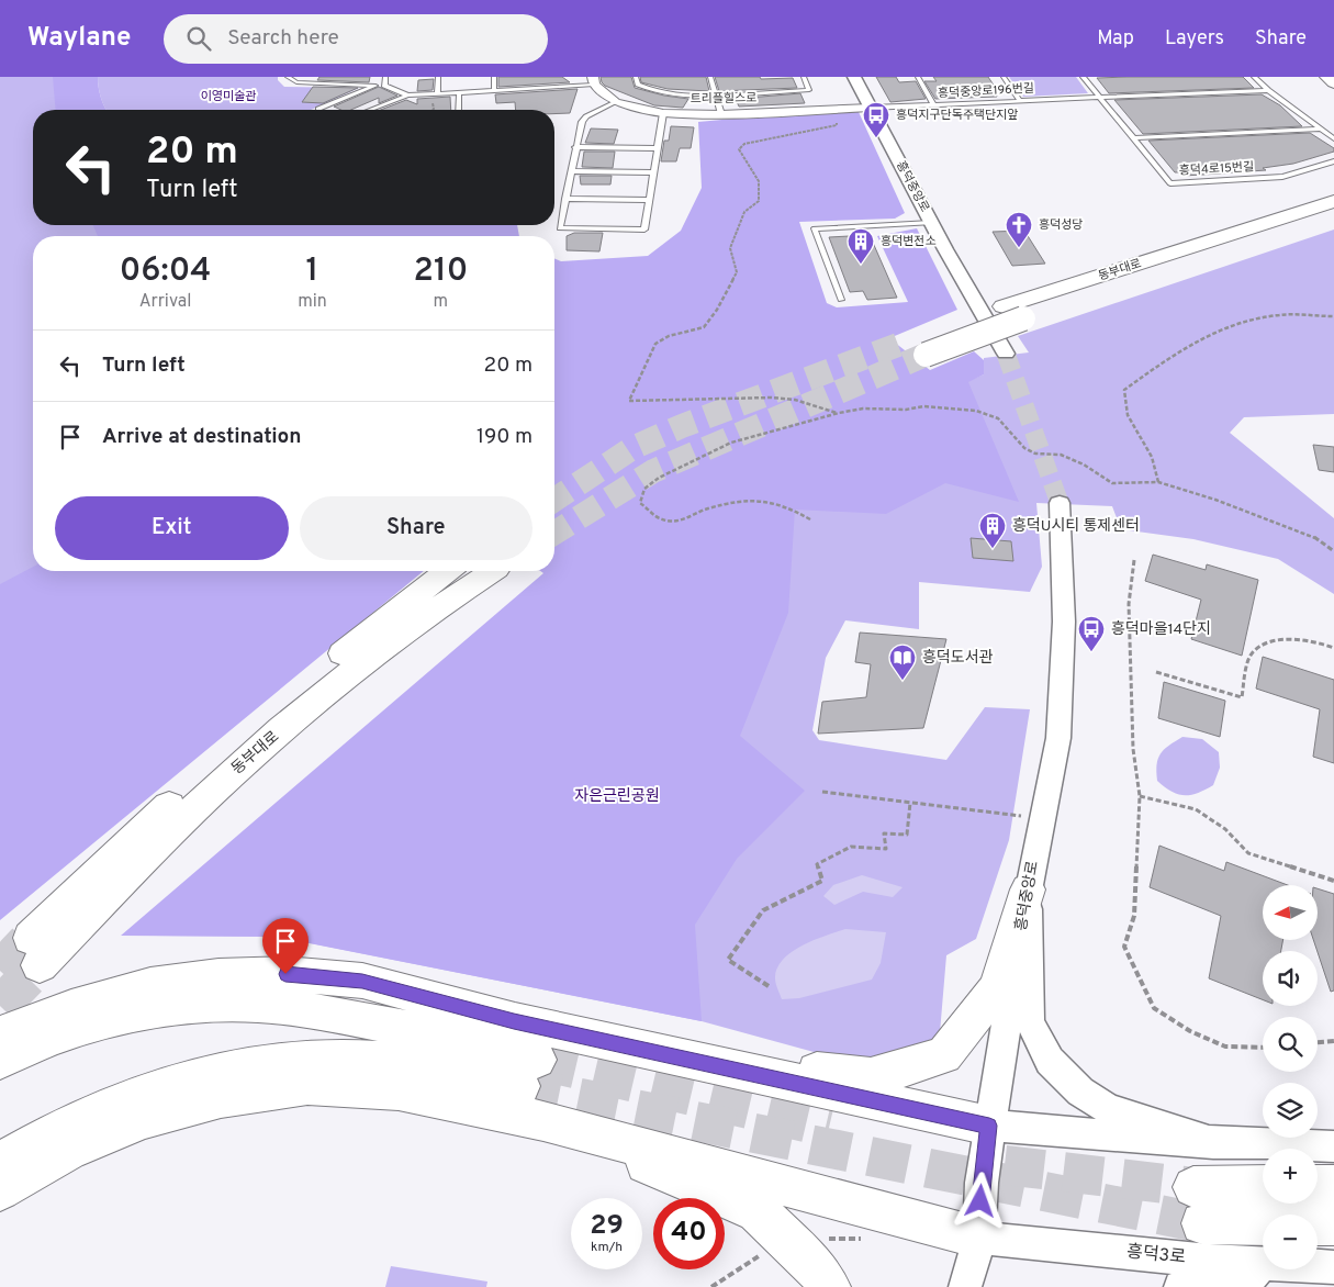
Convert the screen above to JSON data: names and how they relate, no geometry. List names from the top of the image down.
{
  "streets": {
    "main road": ["동부대로"],
    "street": ["트리플힐스로", "흥덕중앙로", "흥덕3로"],
    "lane": ["흥덕중앙로196번길", "흥덕4로15번길"]
  },
  "crossings": [
    ["흥덕중앙로196번길", "트리플힐스로"],
    ["흥덕중앙로196번길", "흥덕4로15번길"],
    ["흥덕중앙로196번길", "흥덕중앙로"],
    ["트리플힐스로", "흥덕중앙로"],
    ["흥덕중앙로", "흥덕3로"]
  ],
  "parks": ["이영미술관", "자은근린공원"],
  "places": {
    "bus stop": ["흥덕지구단독주택단지앞", "흥덕마을14단지"],
    "church": ["흥덕성당"],
    "building": ["흥덕변전소", "흥덕U시티 통제센터"],
    "library": ["흥덕도서관"]
  },
  "north": "left",
  "page": {
    "header": "Waylane",
    "search": "Search here",
    "nav": ["Map", "Layers", "Share"],
    "turn": ["20 m", "Turn left"],
    "eta": [
      "06:04",
      "Arrival",
      "1",
      "min",
      "210",
      "m"
    ],
    "list": [
      {
        "name": "Turn left",
        "value": "20 m"
      },
      {
        "name": "Arrive at destination",
        "value": "190 m"
      }
    ],
    "buttons": ["Exit", "Share"],
    "map_buttons": ["+", "−"],
    "speed": "29 km/h",
    "limit": "40"
  }
}
